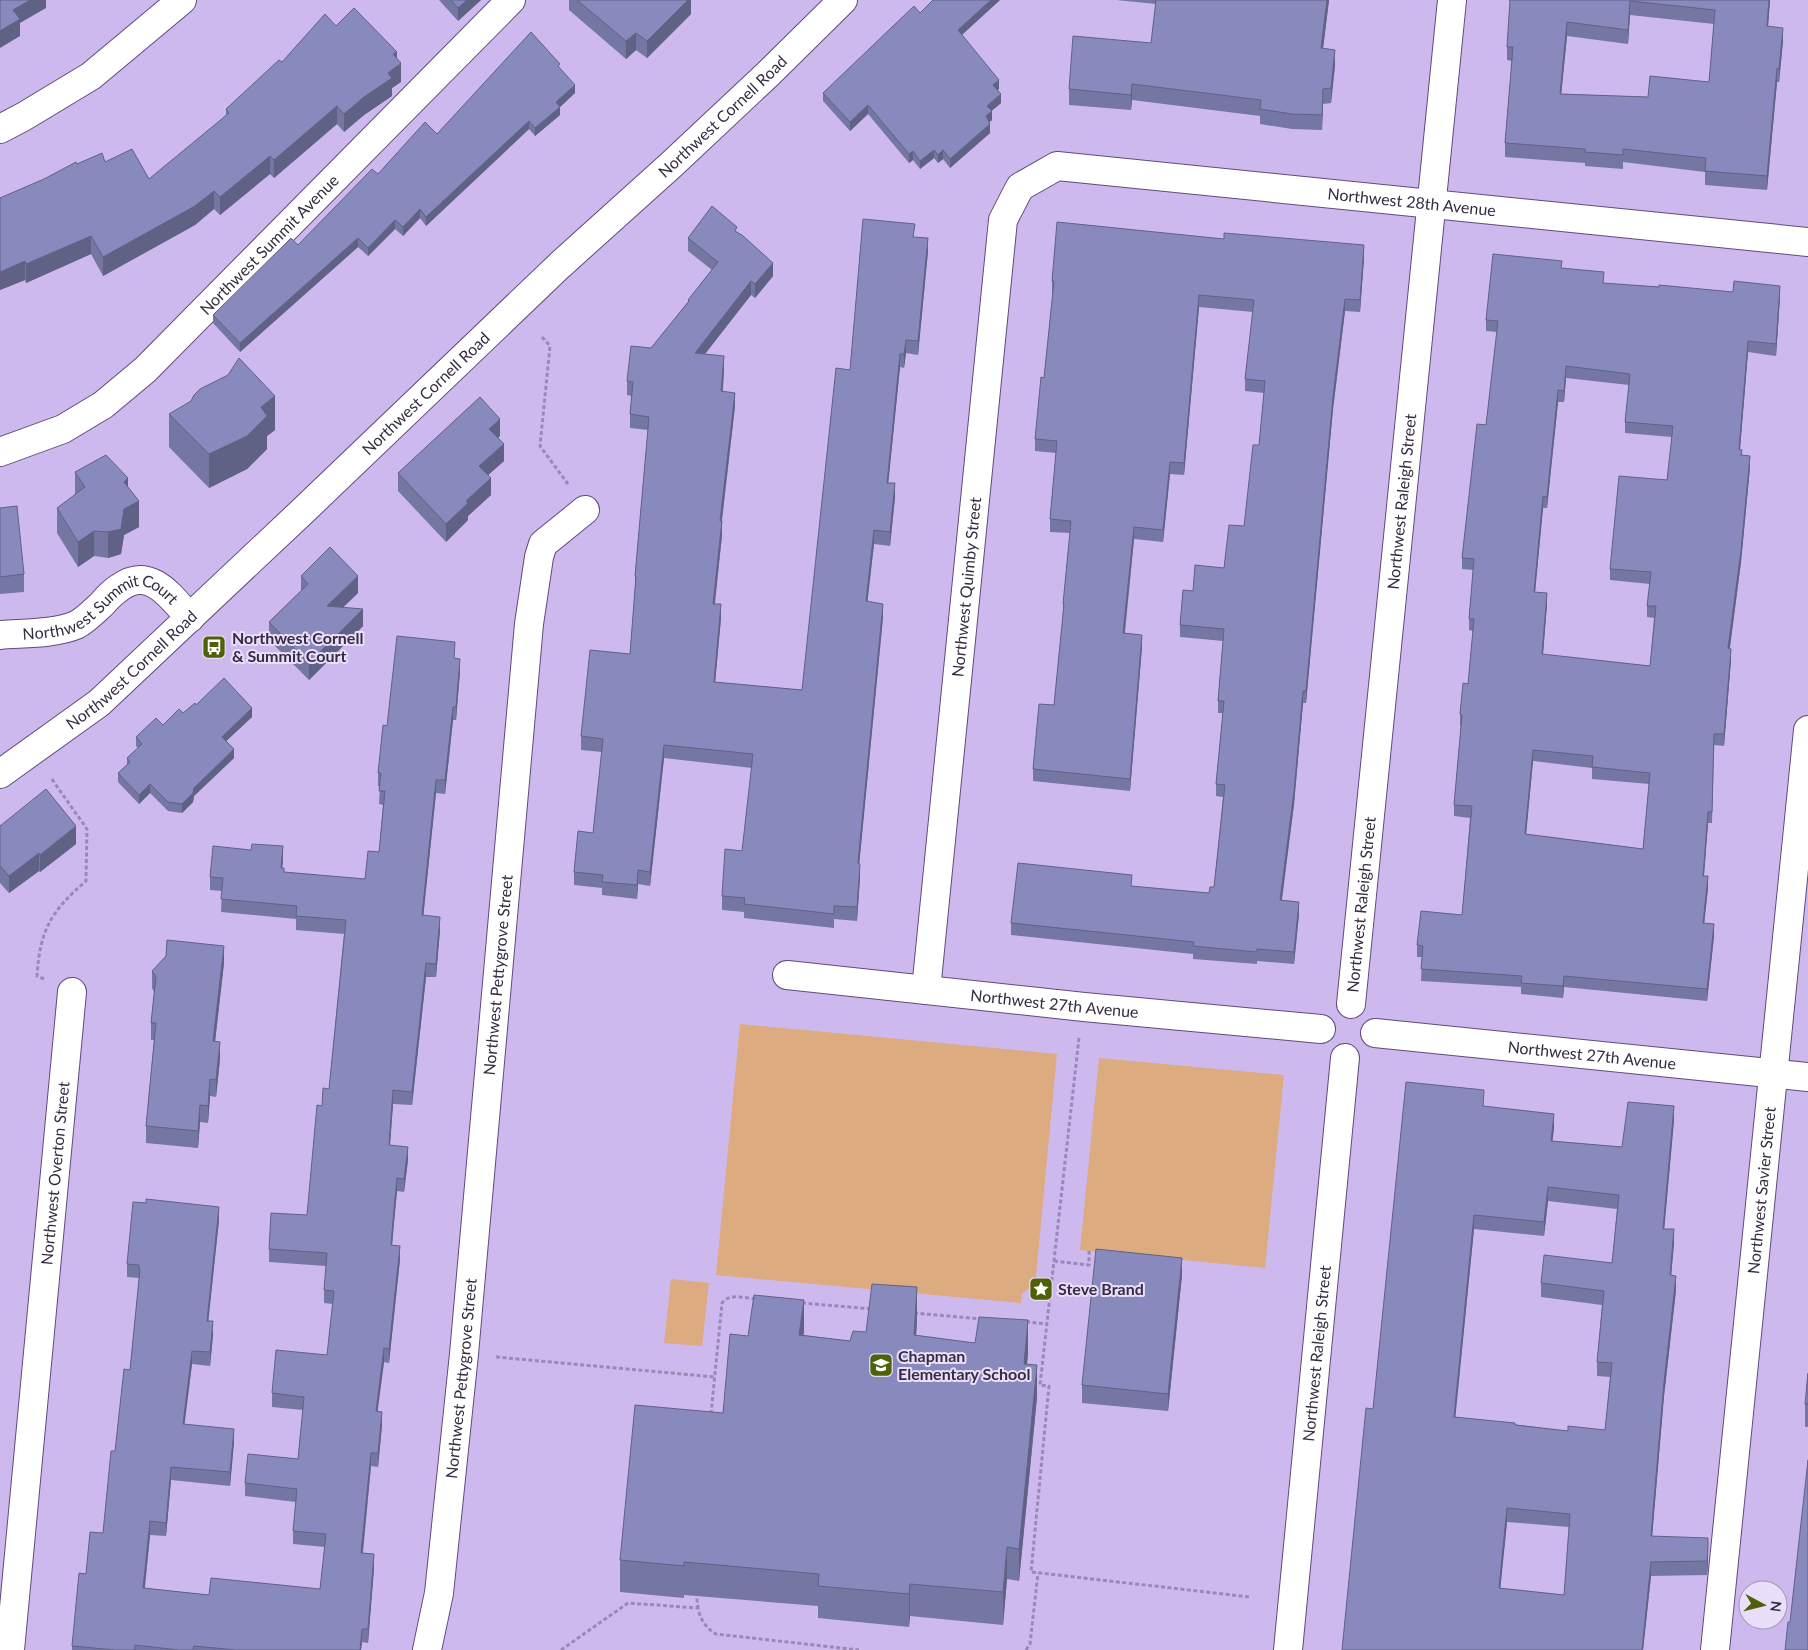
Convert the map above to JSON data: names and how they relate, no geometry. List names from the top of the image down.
{
  "streets": {
    "street": [
      "Northwest Cornell Road",
      "Northwest 28th Avenue",
      "Northwest Summit Avenue",
      "Northwest Raleigh Street",
      "Northwest Quimby Street",
      "Northwest Summit Court",
      "Northwest Pettygrove Street",
      "Northwest 27th Avenue",
      "Northwest Overton Street",
      "Northwest Savier Street"
    ]
  },
  "crossings": [
    ["Northwest Cornell Road", "Northwest Summit Court"],
    ["Northwest 28th Avenue", "Northwest Raleigh Street"],
    ["Northwest 28th Avenue", "Northwest Quimby Street"],
    ["Northwest Raleigh Street", "Northwest 27th Avenue"],
    ["Northwest Quimby Street", "Northwest 27th Avenue"],
    ["Northwest 27th Avenue", "Northwest Savier Street"]
  ],
  "places": {
    "bus stop": ["Northwest Cornell & Summit Court"],
    "place": ["Steve Brand"],
    "school or university": ["Chapman Elementary School"]
  },
  "north": "right"
}
